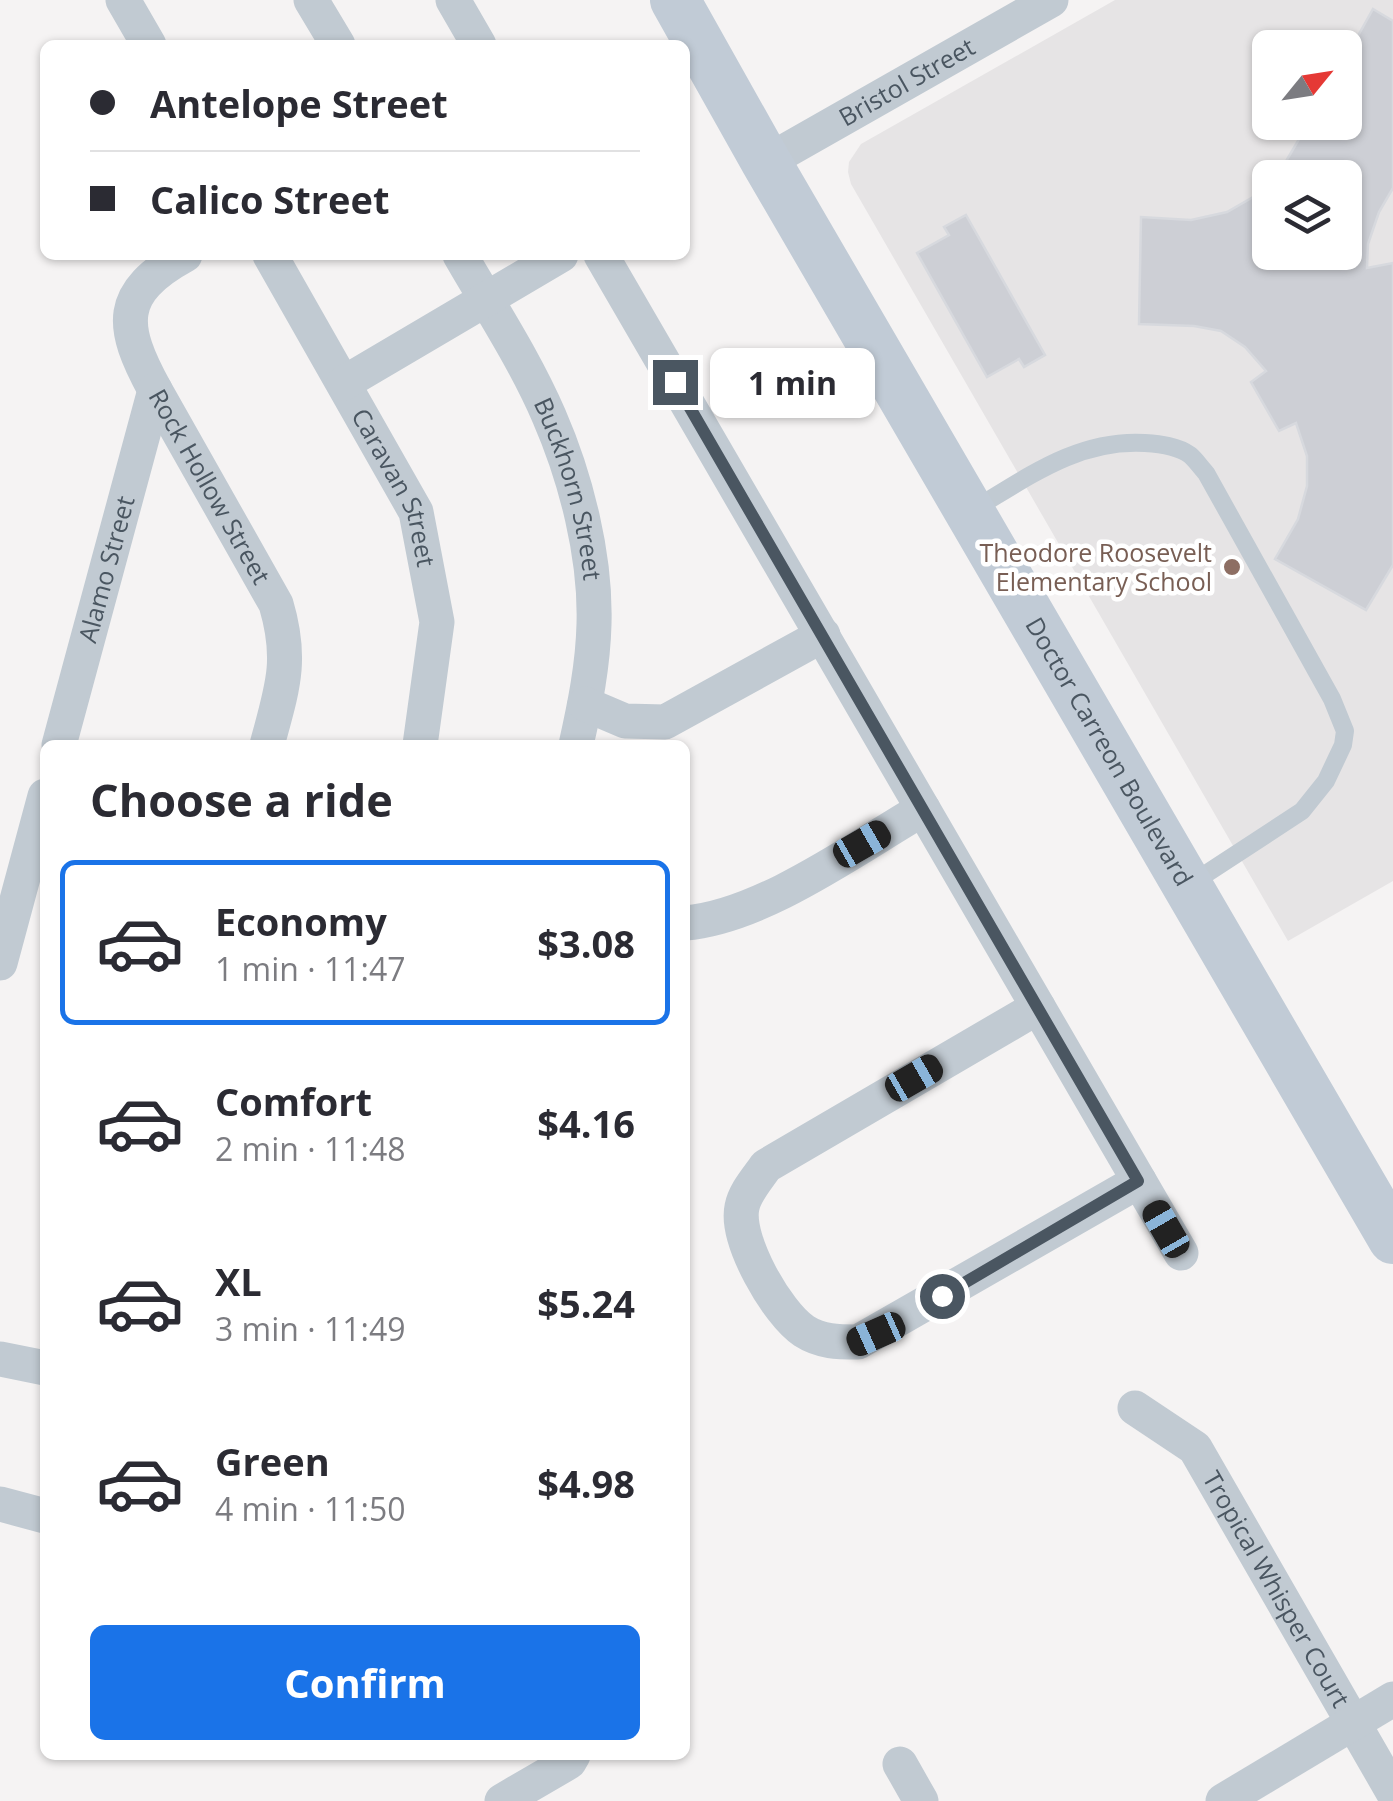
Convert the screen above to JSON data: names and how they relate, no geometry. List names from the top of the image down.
{
  "streets": {
    "main road": ["Doctor Carreon Boulevard"],
    "street": [
      "Bristol Street",
      "Rock Hollow Street",
      "Caravan Street",
      "Buckhorn Street",
      "Alamo Street",
      "Tropical Whisper Court"
    ]
  },
  "crossings": [
    ["Bristol Street", "Doctor Carreon Boulevard"],
    ["Rock Hollow Street", "Alamo Street"]
  ],
  "places": ["Theodore Roosevelt Elementary School"],
  "north": "top right",
  "page": {
    "banner": ["Antelope Street", "Calico Street"],
    "bubble": "1 min",
    "heading": "Choose a ride",
    "list": [
      {
        "name": "Economy",
        "note": "1 min · 11:47",
        "value": "$3.08"
      },
      {
        "name": "Comfort",
        "note": "2 min · 11:48",
        "value": "$4.16"
      },
      {
        "name": "XL",
        "note": "3 min · 11:49",
        "value": "$5.24"
      },
      {
        "name": "Green",
        "note": "4 min · 11:50",
        "value": "$4.98"
      }
    ],
    "buttons": "Confirm"
  }
}
